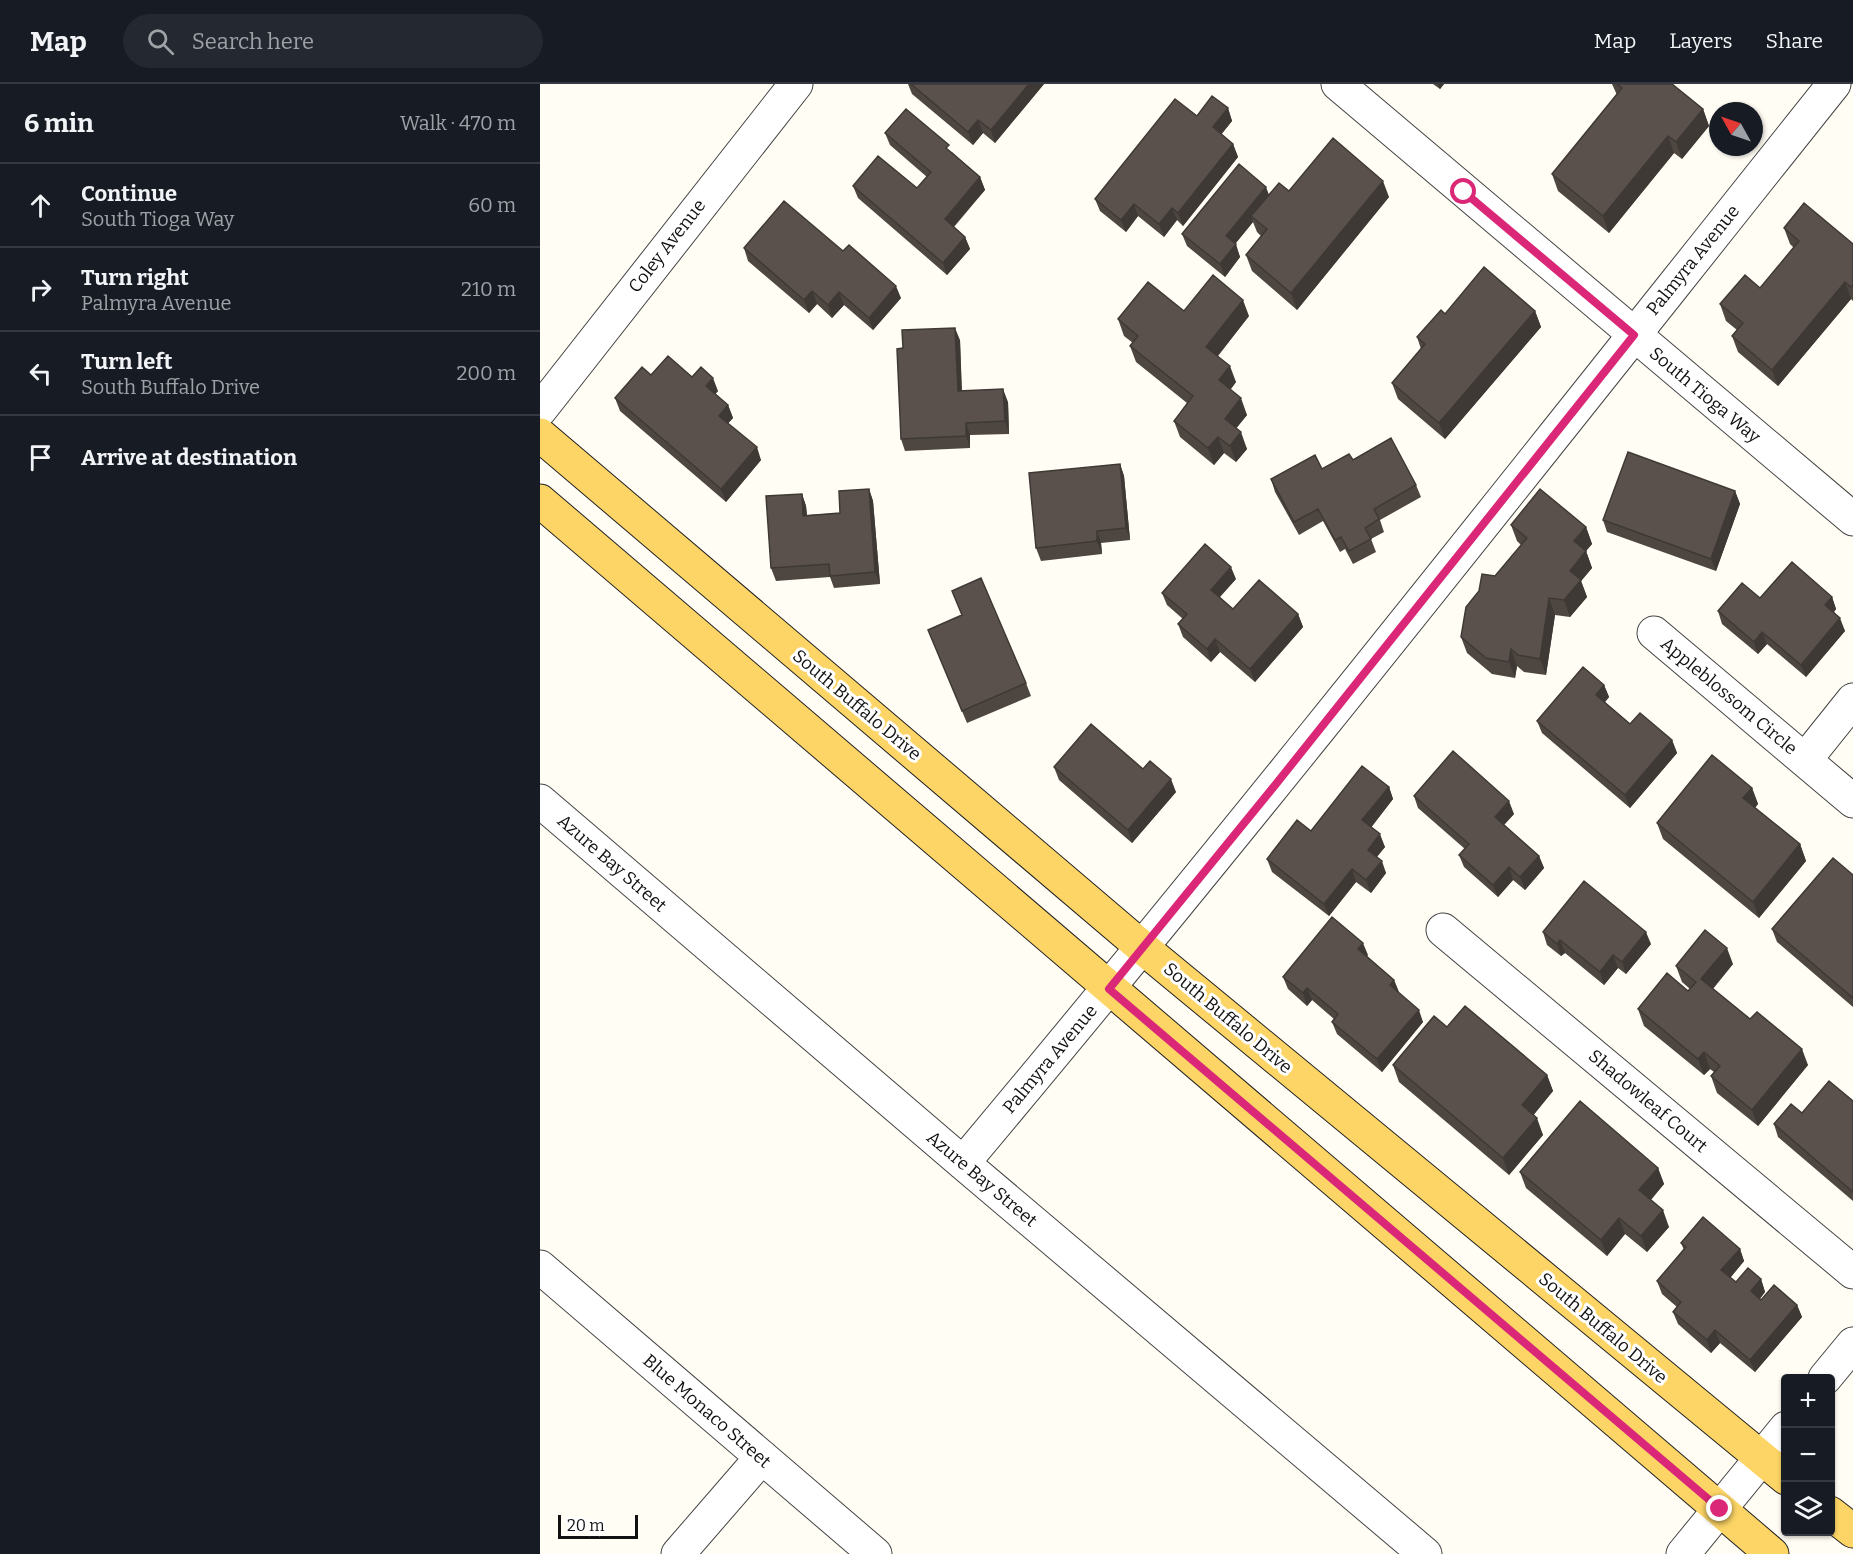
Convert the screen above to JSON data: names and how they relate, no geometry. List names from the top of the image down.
{
  "streets": {
    "main road": ["South Buffalo Drive"],
    "street": [
      "Coley Avenue",
      "Palmyra Avenue",
      "South Tioga Way",
      "Appleblossom Circle",
      "Azure Bay Street",
      "Shadowleaf Court",
      "Blue Monaco Street"
    ]
  },
  "crossings": [
    ["Palmyra Avenue", "South Tioga Way"],
    ["Palmyra Avenue", "South Buffalo Drive"],
    ["Palmyra Avenue", "Azure Bay Street"]
  ],
  "scale_bar": "20 m",
  "north": "top left",
  "page": {
    "header": "Map",
    "search": "Search here",
    "nav": ["Map", "Layers", "Share"],
    "heading": ["6 min", "Walk · 470 m"],
    "list": [
      ["Continue", "South Tioga Way", "60 m"],
      ["Turn right", "Palmyra Avenue", "210 m"],
      ["Turn left", "South Buffalo Drive", "200 m"],
      "Arrive at destination"
    ],
    "map_buttons": ["+", "−"],
    "scale": "20 m"
  }
}
